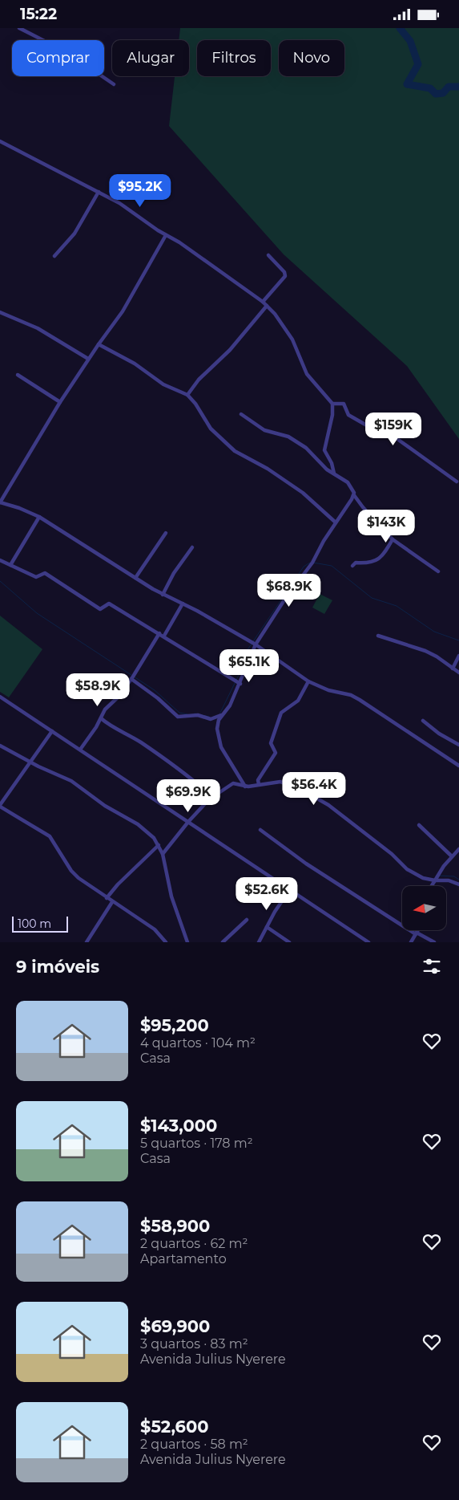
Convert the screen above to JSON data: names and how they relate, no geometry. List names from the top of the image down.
{
  "scale_bar": "100 m",
  "north": "left",
  "page": {
    "status": "15:22",
    "chip": [
      "Comprar",
      "Alugar",
      "Filtros",
      "Novo"
    ],
    "price": [
      "$95.2K",
      "$159K",
      "$143K",
      "$68.9K",
      "$65.1K",
      "$58.9K",
      "$56.4K",
      "$69.9K",
      "$52.6K"
    ],
    "scale": "100 m",
    "heading": "9 imóveis",
    "list": [
      {
        "name": "$95,200",
        "note": "4 quartos · 104 m² · Casa"
      },
      {
        "name": "$143,000",
        "note": "5 quartos · 178 m² · Casa"
      },
      {
        "name": "$58,900",
        "note": "2 quartos · 62 m² · Apartamento"
      },
      {
        "name": "$69,900",
        "note": "3 quartos · 83 m² · Avenida Julius Nyerere"
      },
      {
        "name": "$52,600",
        "note": "2 quartos · 58 m² · Avenida Julius Nyerere"
      }
    ]
  }
}
